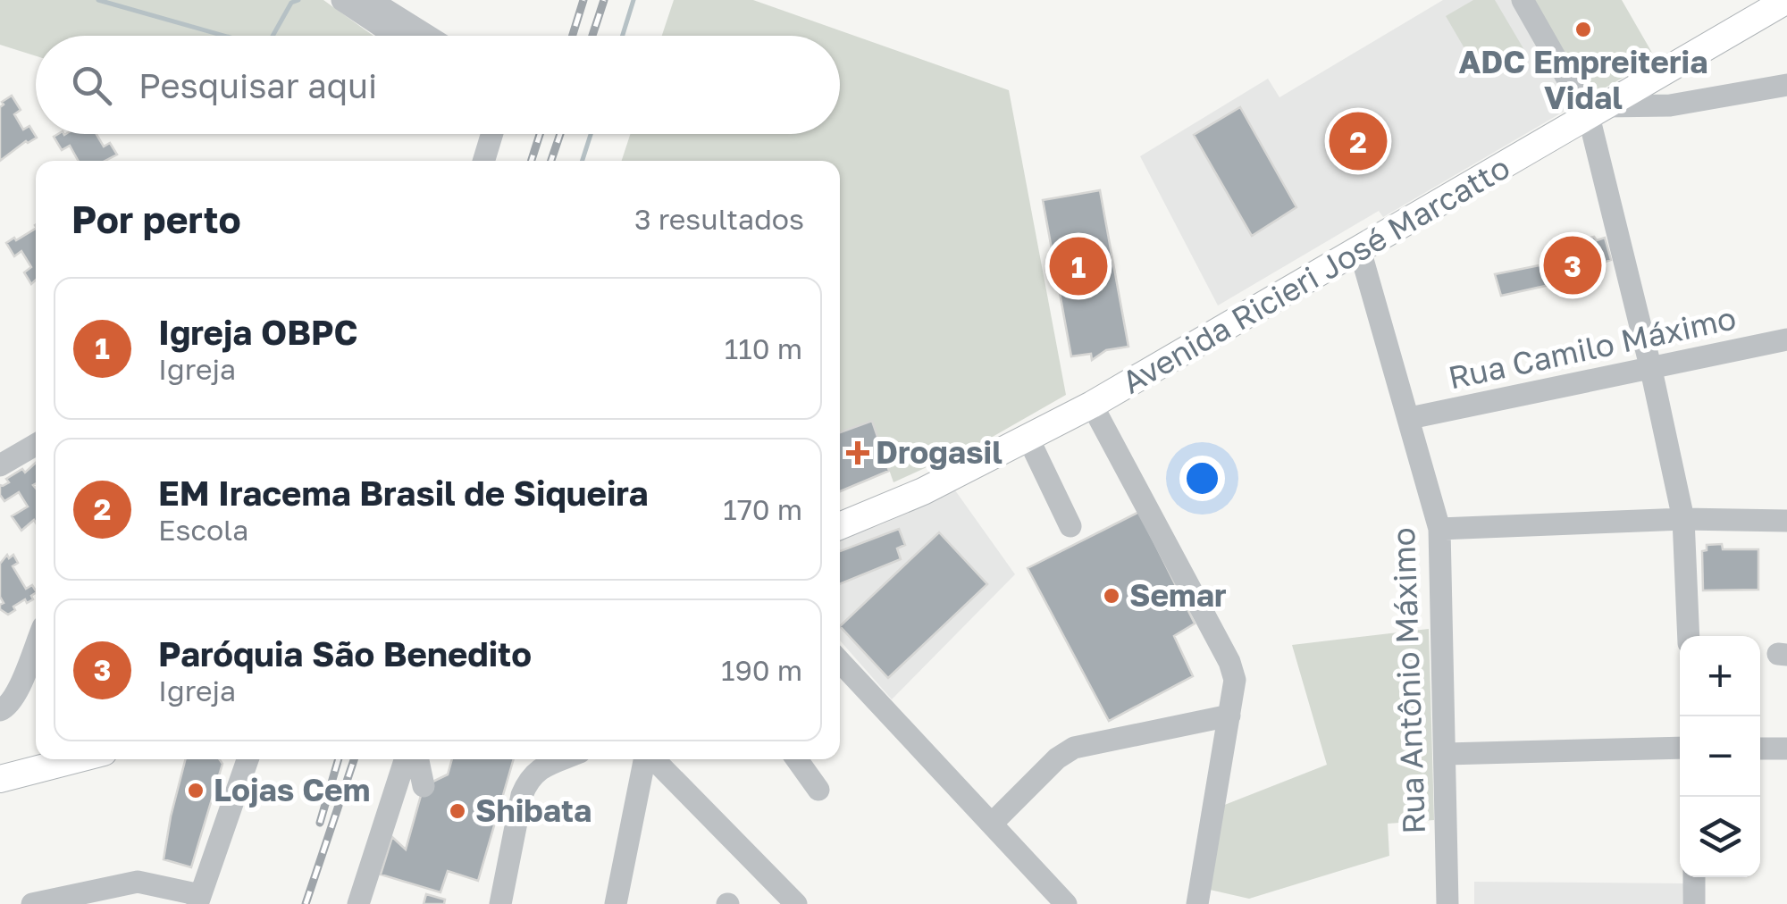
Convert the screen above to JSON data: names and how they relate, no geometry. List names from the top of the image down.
{
  "streets": {
    "main road": ["Avenida Ricieri José Marcatto"],
    "street": ["Rua Camilo Máximo", "Rua Antônio Máximo"]
  },
  "crossings": [
    ["Avenida Ricieri José Marcatto", "Rua Antônio Máximo"],
    ["Rua Camilo Máximo", "Rua Antônio Máximo"]
  ],
  "places": {
    "other": [
      "ADC Empreiteria Vidal",
      "Semar",
      "Lojas Cem",
      "Shibata"
    ],
    "health": ["Drogasil"]
  },
  "page": {
    "search": "Pesquisar aqui",
    "pins": ["2", "3", "1"],
    "heading": ["Por perto", "3 resultados"],
    "list": [
      {
        "mark": "1",
        "name": "Igreja OBPC",
        "note": "Igreja",
        "value": "110 m"
      },
      {
        "mark": "2",
        "name": "EM Iracema Brasil de Siqueira",
        "note": "Escola",
        "value": "170 m"
      },
      {
        "mark": "3",
        "name": "Paróquia São Benedito",
        "note": "Igreja",
        "value": "190 m"
      }
    ],
    "map_buttons": ["+", "−"]
  }
}
